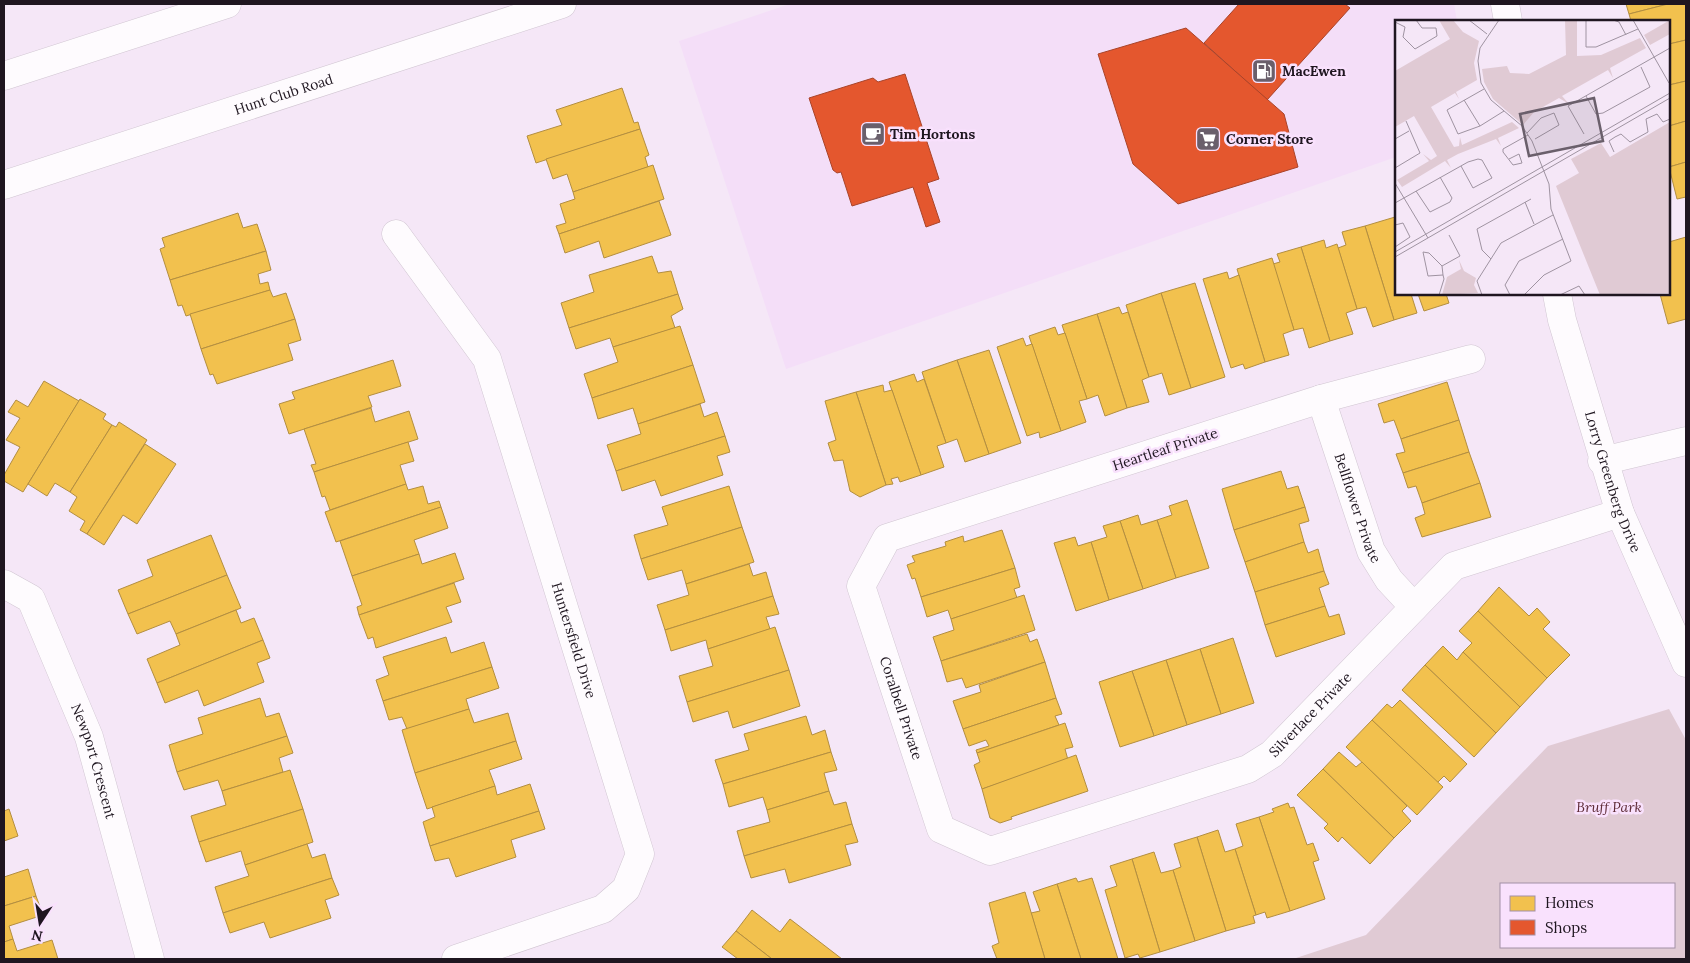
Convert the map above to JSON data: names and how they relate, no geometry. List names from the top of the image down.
{
  "streets": {
    "street": [
      "Hunt Club Road",
      "Heartleaf Private",
      "Lorry Greenberg Drive",
      "Bellflower Private",
      "Huntersfield Drive",
      "Coralbell Private",
      "Silverlace Private",
      "Newport Crescent"
    ]
  },
  "crossings": [
    ["Heartleaf Private", "Bellflower Private"],
    ["Heartleaf Private", "Coralbell Private"],
    ["Lorry Greenberg Drive", "Silverlace Private"],
    ["Bellflower Private", "Silverlace Private"],
    ["Coralbell Private", "Silverlace Private"]
  ],
  "parks": ["Bruff Park"],
  "places": {
    "fuel station": ["MacEwen"],
    "cafe": ["Tim Hortons"],
    "supermarket": ["Corner Store"]
  },
  "legend": ["Homes", "Shops"],
  "north": "bottom"
}
